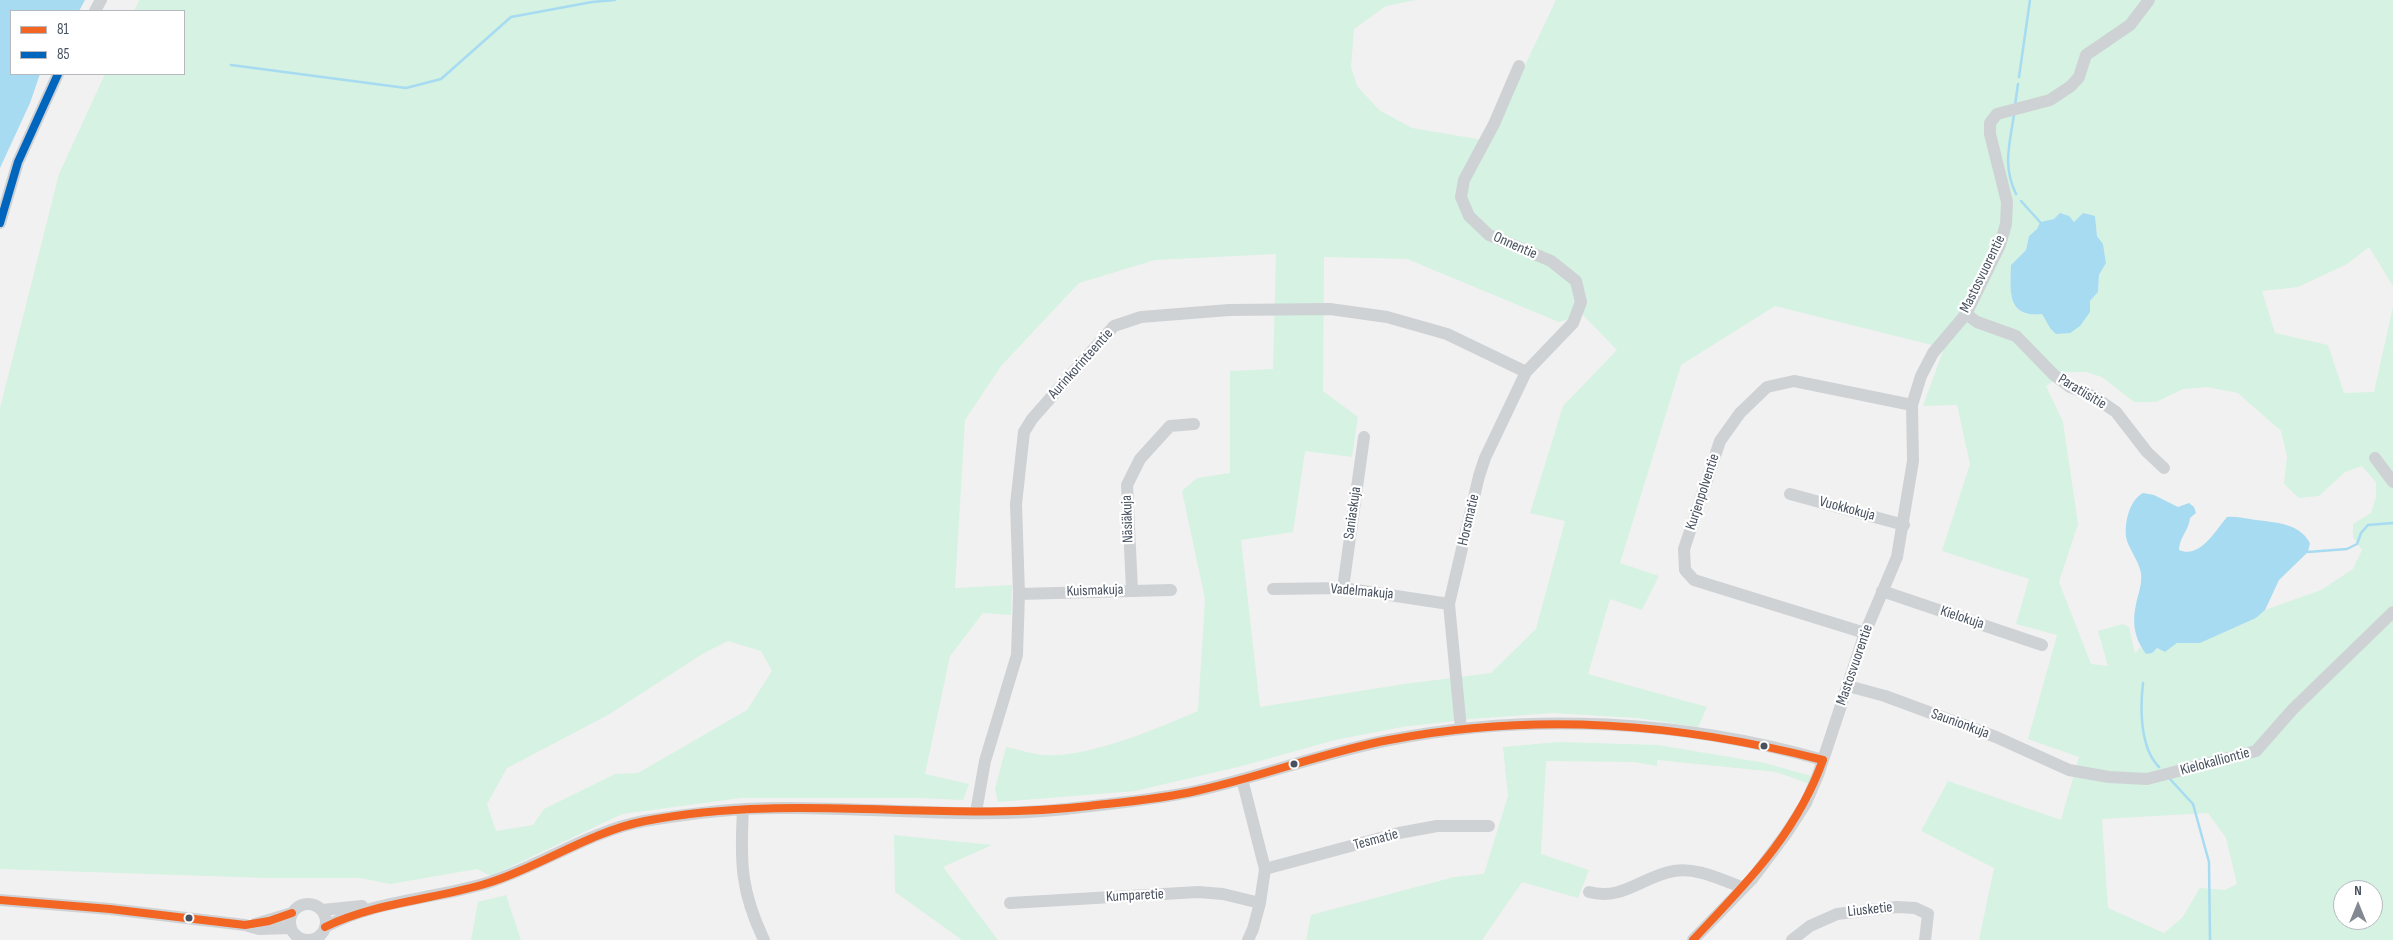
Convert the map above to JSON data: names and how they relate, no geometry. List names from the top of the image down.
{
  "streets": {
    "street": [
      "Onnentie",
      "Mastosvuorentie",
      "Aurinkorinteentie",
      "Paratiisitie",
      "Kurjenpolventie",
      "Vuokkokuja",
      "Saniaskuja",
      "Näsiäkuja",
      "Horsmatie",
      "Kuismakuja",
      "Vadelmakuja",
      "Kielokuja",
      "Saunionkuja",
      "Kielokalliontie",
      "Tesmatie",
      "Kumparetie",
      "Liusketie"
    ]
  },
  "crossings": [
    ["Onnentie", "Horsmatie"],
    ["Mastosvuorentie", "Paratiisitie"],
    ["Mastosvuorentie", "Kurjenpolventie"],
    ["Mastosvuorentie", "Vuokkokuja"],
    ["Mastosvuorentie", "Kielokuja"],
    ["Mastosvuorentie", "Saunionkuja"],
    ["Aurinkorinteentie", "Horsmatie"],
    ["Aurinkorinteentie", "Kuismakuja"],
    ["Saniaskuja", "Vadelmakuja"],
    ["Näsiäkuja", "Kuismakuja"],
    ["Horsmatie", "Vadelmakuja"],
    ["Saunionkuja", "Kielokalliontie"]
  ],
  "lines": ["transit line 85", "transit line 81"],
  "legend": ["81", "85"],
  "north": "top"
}
